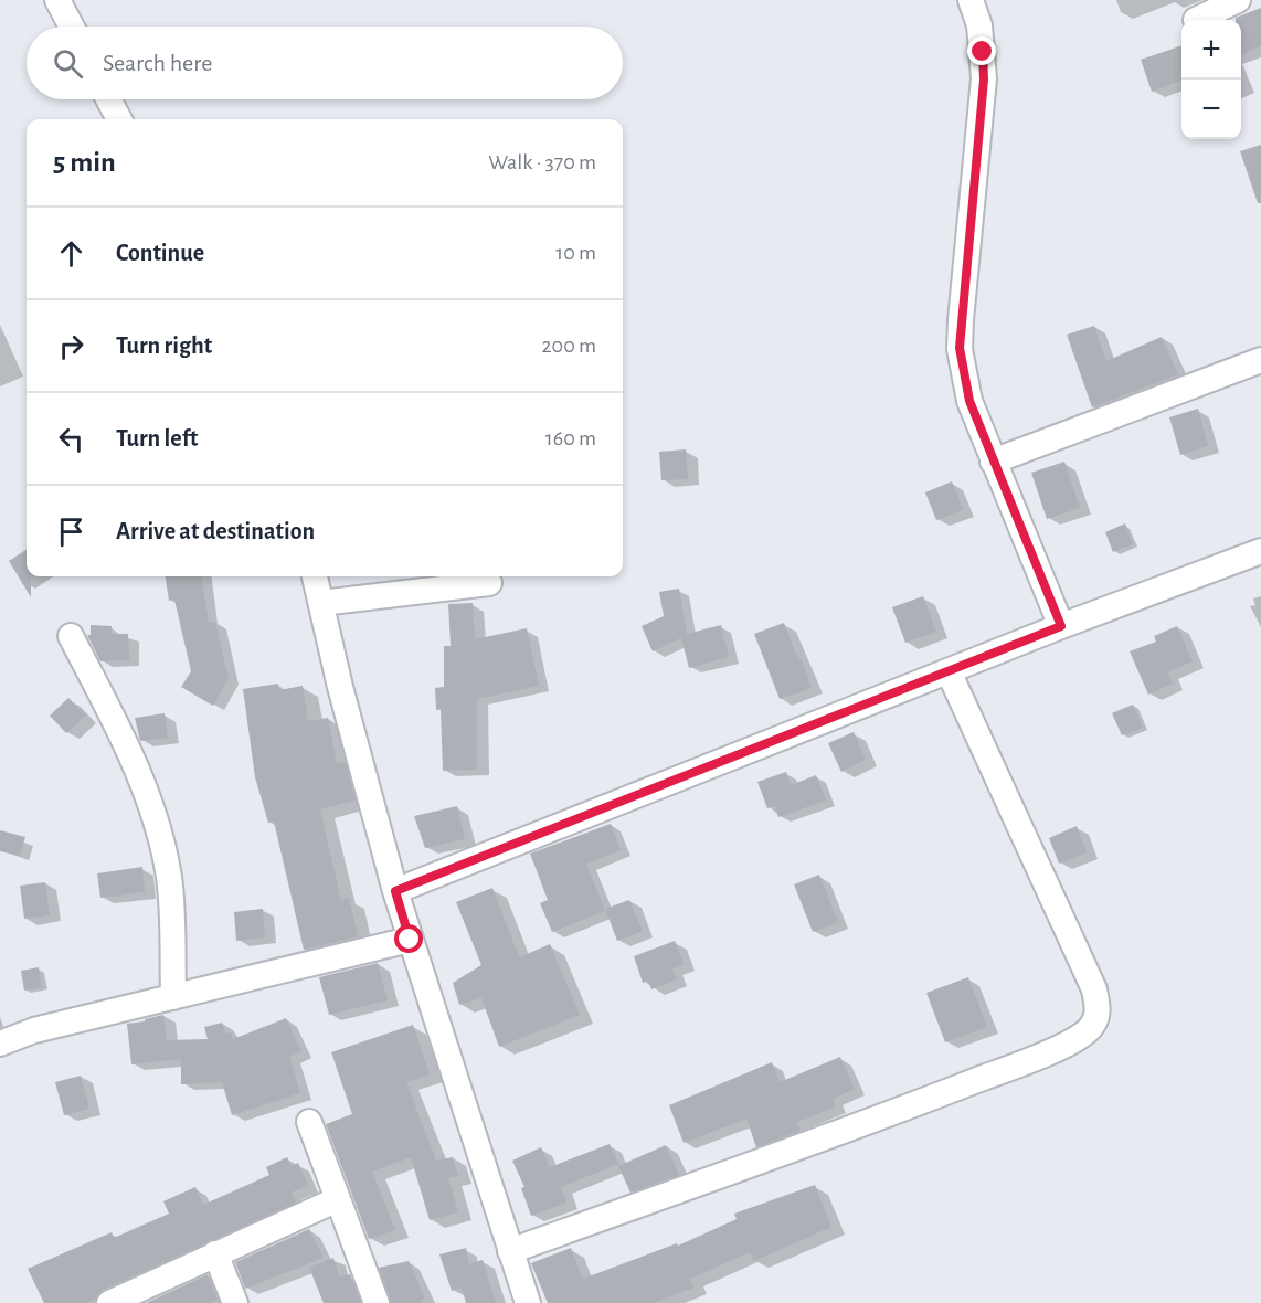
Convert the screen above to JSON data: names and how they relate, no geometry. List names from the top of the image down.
{
  "page": {
    "map_buttons": ["+", "−"],
    "search": "Search here",
    "heading": ["5 min", "Walk · 370 m"],
    "list": [
      ["Continue", "10 m"],
      ["Turn right", "200 m"],
      ["Turn left", "160 m"],
      "Arrive at destination"
    ]
  }
}
